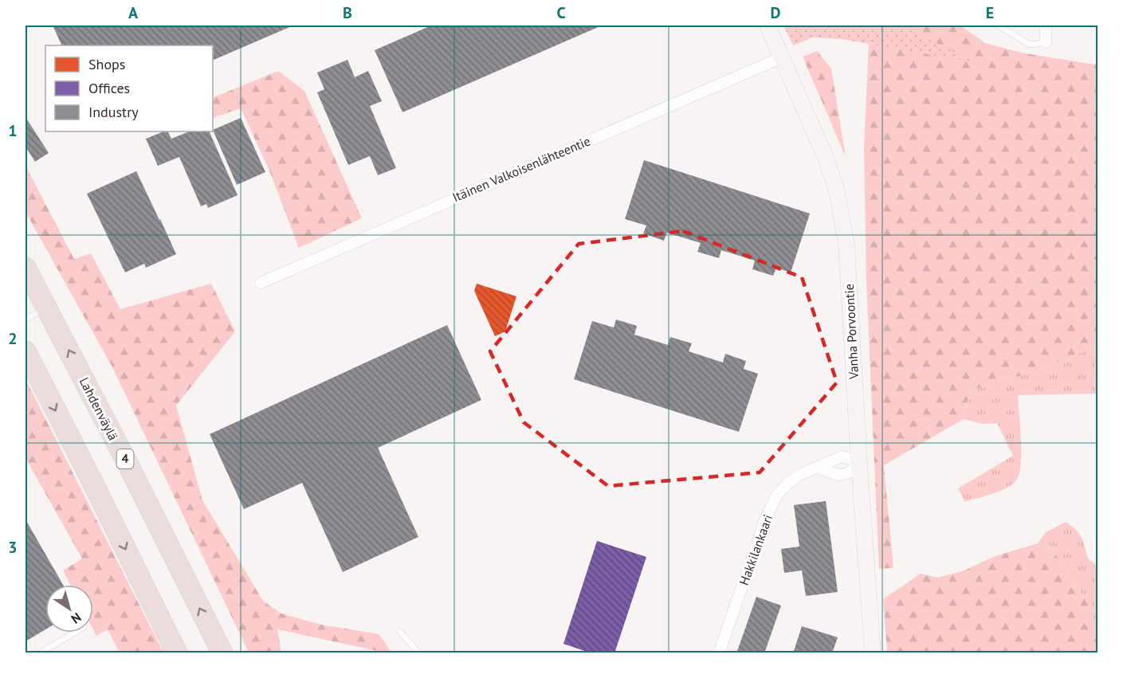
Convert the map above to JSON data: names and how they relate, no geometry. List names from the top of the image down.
{
  "streets": {
    "highway": ["Lahdenväylä", "4"],
    "main road": ["Vanha Porvoontie"],
    "street": ["Itäinen Valkoisenlähteentie", "Hakkilankaari"]
  },
  "crossings": [
    ["Itäinen Valkoisenlähteentie", "Vanha Porvoontie"],
    ["Vanha Porvoontie", "Hakkilankaari"]
  ],
  "legend": ["Shops", "Offices", "Industry"],
  "north": "bottom right",
  "grid": {
    "columns": [
      "A",
      "B",
      "C",
      "D",
      "E"
    ],
    "rows": ["1", "2", "3"]
  }
}
